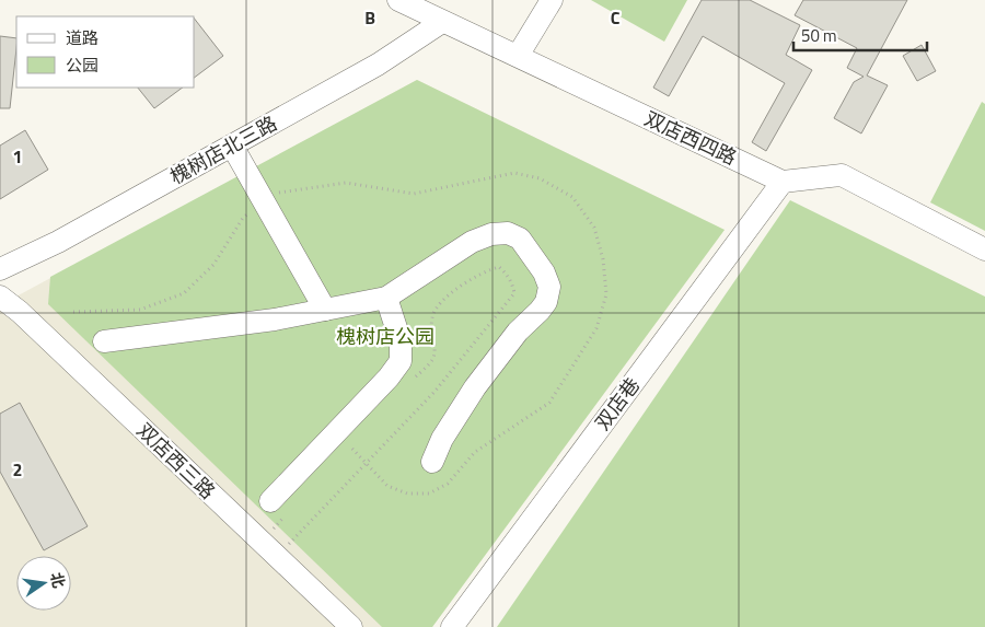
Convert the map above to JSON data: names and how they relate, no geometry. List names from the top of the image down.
{
  "streets": {
    "street": [
      "双店西四路",
      "槐树店北三路",
      "双店巷",
      "双店西三路"
    ]
  },
  "crossings": [
    ["双店西四路", "槐树店北三路"],
    ["双店西四路", "双店巷"]
  ],
  "parks": ["槐树店公园"],
  "legend": ["道路", "公园"],
  "scale_bar": "50 m",
  "north": "right",
  "grid": {
    "columns": ["B", "C"],
    "rows": ["1", "2"]
  }
}
